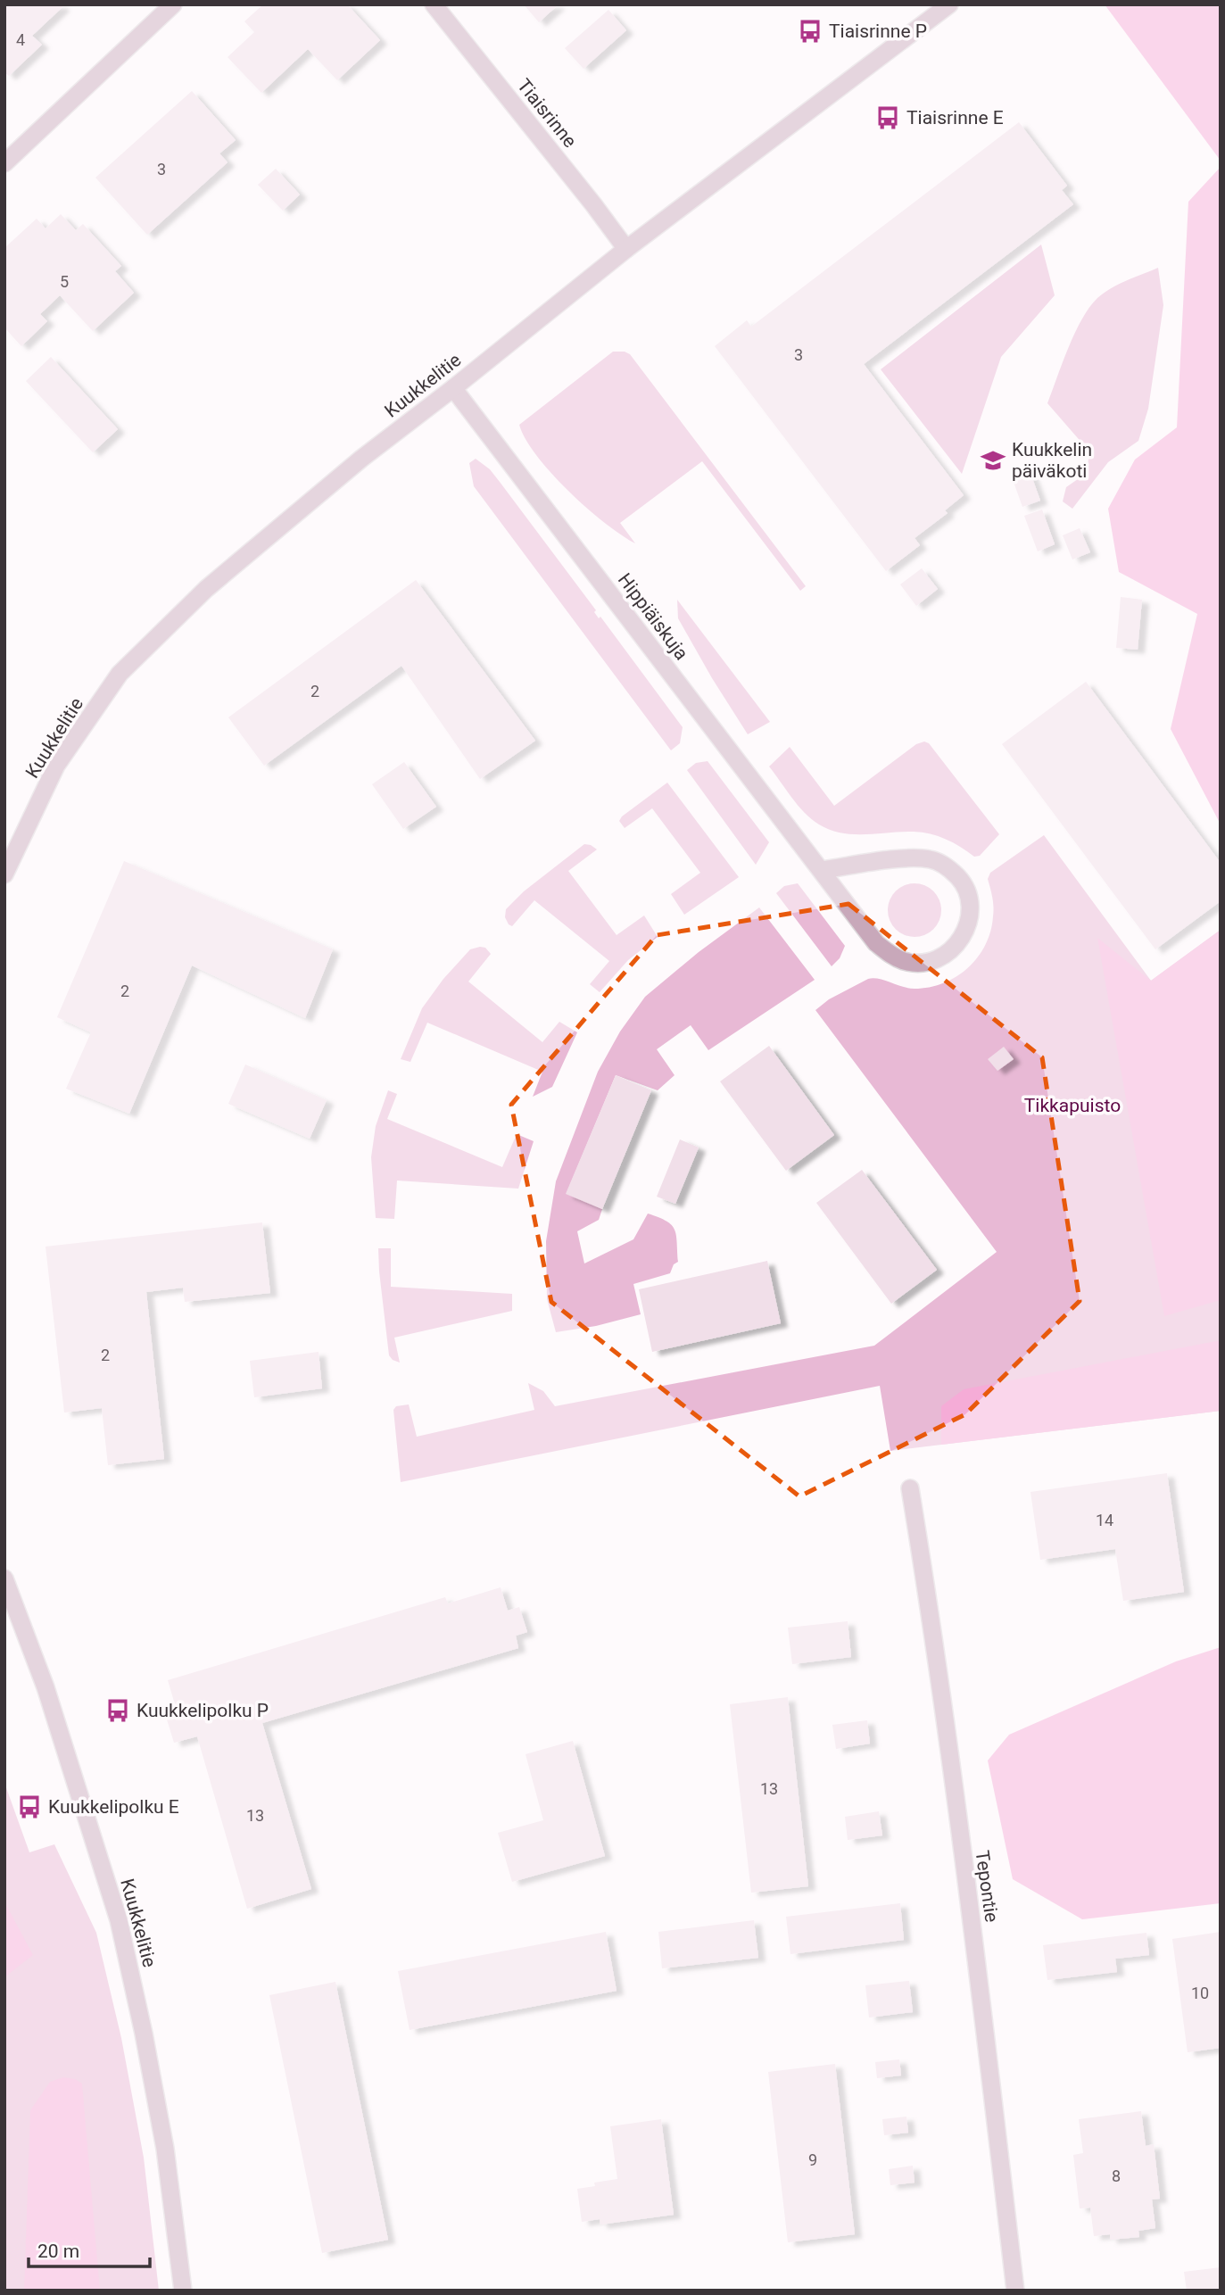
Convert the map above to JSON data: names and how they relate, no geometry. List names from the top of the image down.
{
  "streets": {
    "street": [
      "Tiaisrinne",
      "Kuukkelitie",
      "Hippiäiskuja",
      "Tepontie"
    ]
  },
  "crossings": [
    ["Tiaisrinne", "Kuukkelitie"],
    ["Kuukkelitie", "Hippiäiskuja"]
  ],
  "parks": ["Tikkapuisto"],
  "places": {
    "bus stop": [
      "Tiaisrinne P",
      "Tiaisrinne E",
      "Kuukkelipolku P",
      "Kuukkelipolku E"
    ],
    "school or university": ["Kuukkelin päiväkoti"]
  },
  "house_numbers": [
    "4",
    "3",
    "5",
    "3",
    "2",
    "2",
    "2",
    "14",
    "13",
    "13",
    "10",
    "9",
    "8"
  ],
  "scale_bar": "20 m"
}
